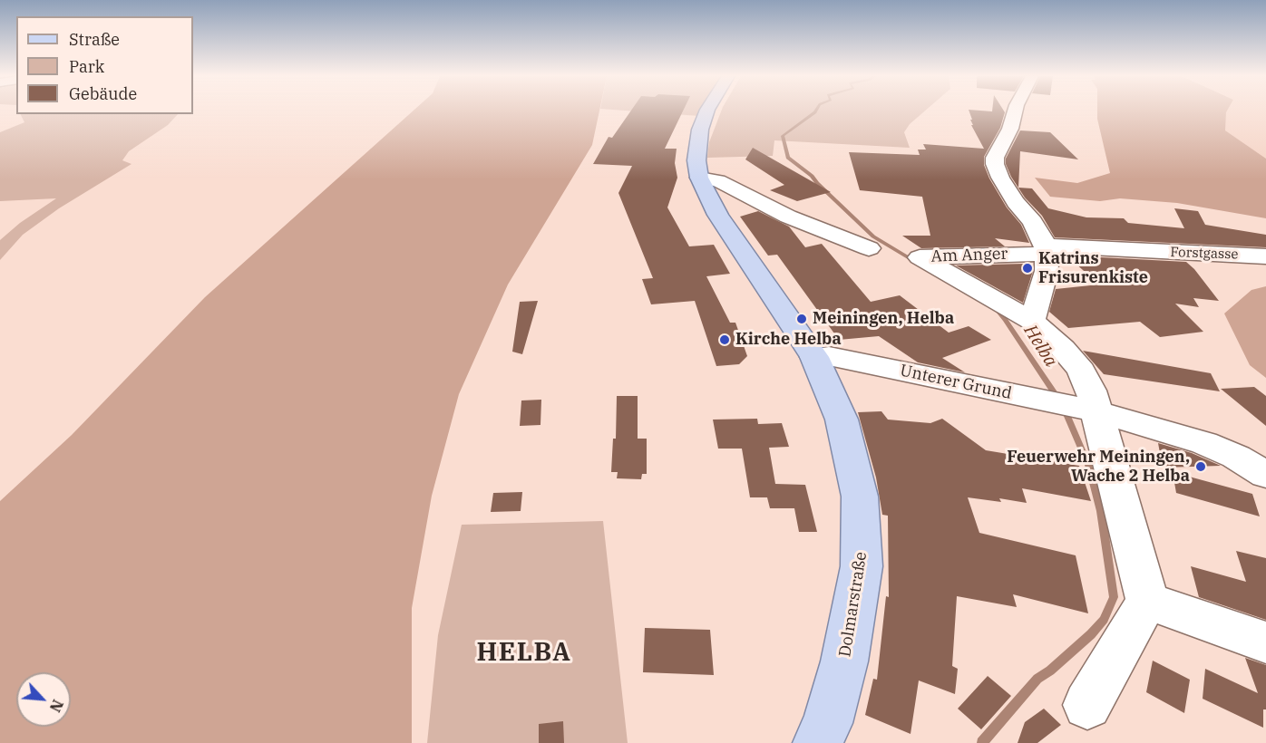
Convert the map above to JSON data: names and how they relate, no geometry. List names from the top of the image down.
{
  "streets": {
    "main road": ["Dolmarstraße"],
    "street": ["Forstgasse", "Am Anger", "Unterer Grund"]
  },
  "crossings": [
    ["Forstgasse", "Am Anger"],
    ["Am Anger", "Unterer Grund"],
    ["Unterer Grund", "Dolmarstraße"]
  ],
  "districts": ["HELBA"],
  "water": ["Helba"],
  "places": [
    "Katrins Frisurenkiste",
    "Meiningen, Helba",
    "Kirche Helba",
    "Feuerwehr Meiningen, Wache 2 Helba"
  ],
  "legend": ["Straße", "Park", "Gebäude"],
  "north": "bottom right"
}
